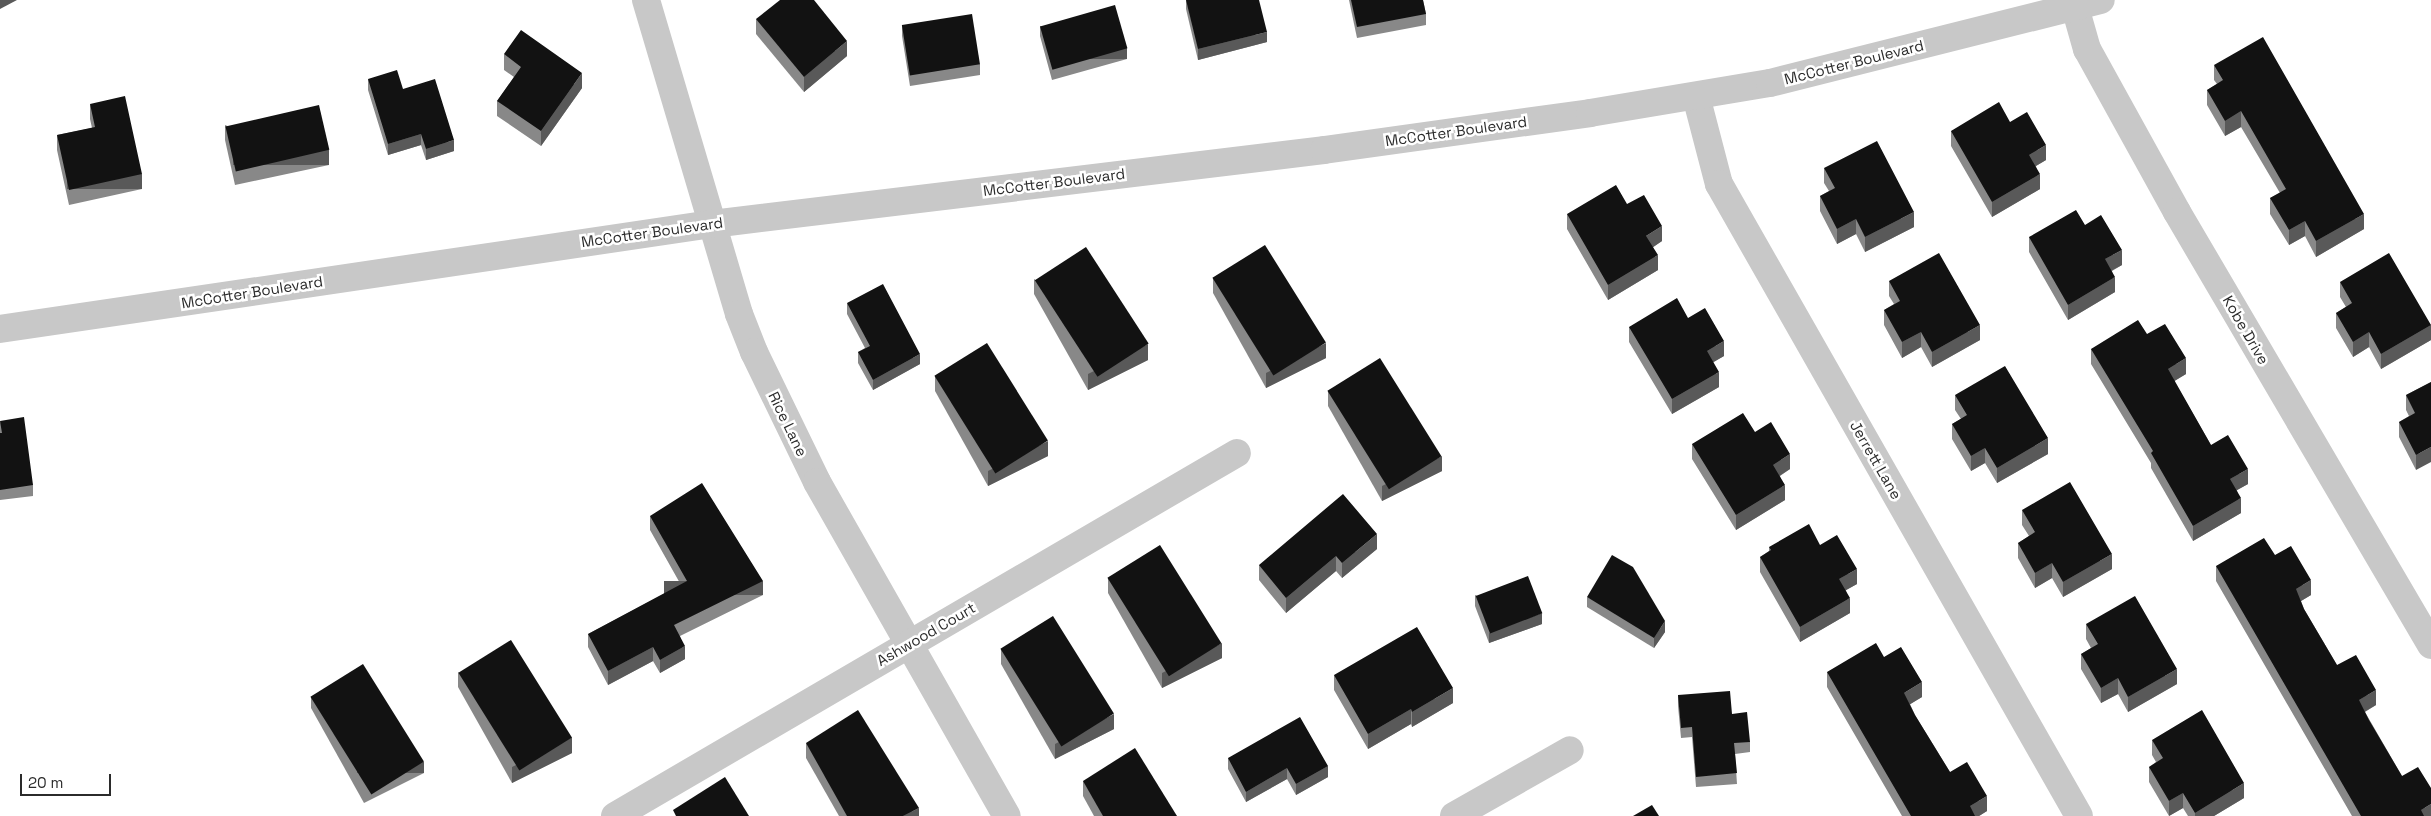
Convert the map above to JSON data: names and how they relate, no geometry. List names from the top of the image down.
{
  "streets": {
    "street": [
      "McCotter Boulevard",
      "Kobe Drive",
      "Rice Lane",
      "Jerrett Lane",
      "Ashwood Court"
    ]
  },
  "crossings": [
    ["McCotter Boulevard", "Kobe Drive"],
    ["McCotter Boulevard", "Rice Lane"],
    ["McCotter Boulevard", "Jerrett Lane"],
    ["Rice Lane", "Ashwood Court"]
  ],
  "scale_bar": "20 m"
}
